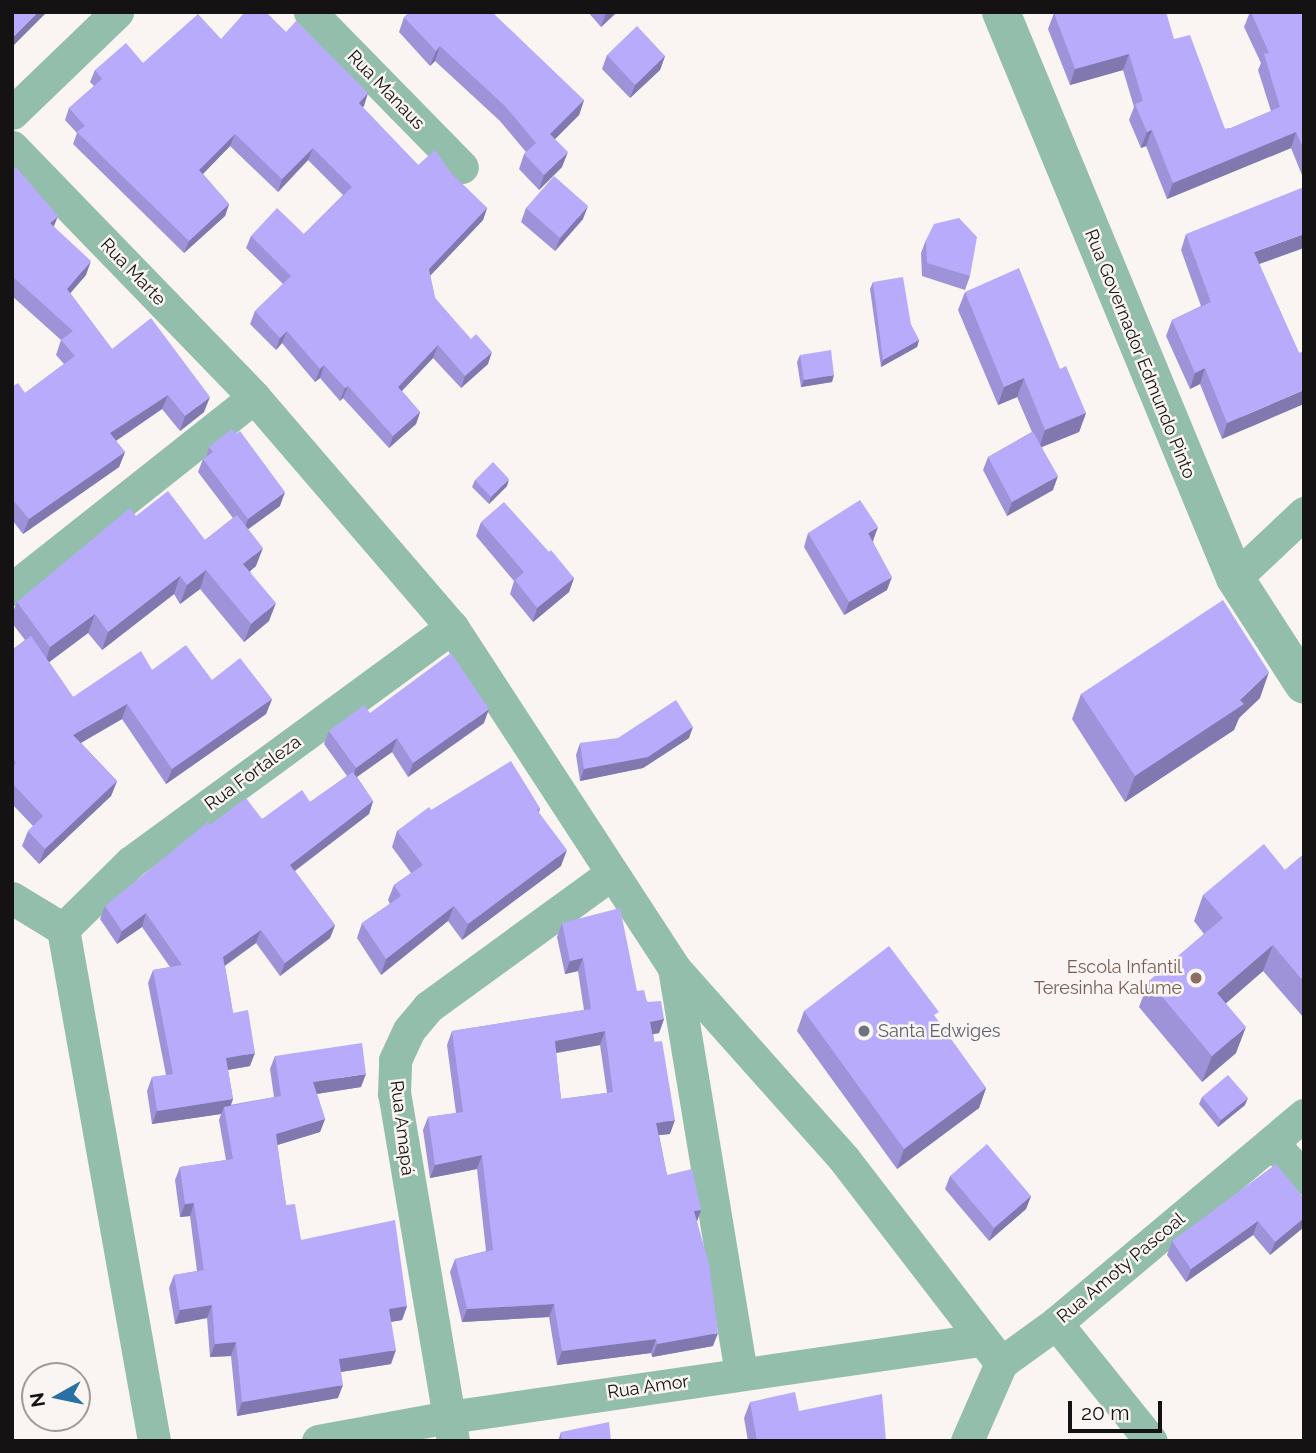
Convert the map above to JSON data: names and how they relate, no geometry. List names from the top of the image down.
{
  "streets": {
    "street": [
      "Rua Manaus",
      "Rua Marte",
      "Rua Governador Edmundo Pinto",
      "Rua Fortaleza",
      "Rua Amapá",
      "Rua Amoty Pascoal",
      "Rua Amor"
    ]
  },
  "crossings": [
    ["Rua Marte", "Rua Fortaleza"],
    ["Rua Marte", "Rua Amapá"],
    ["Rua Marte", "Rua Amoty Pascoal"],
    ["Rua Marte", "Rua Amor"],
    ["Rua Amapá", "Rua Amor"],
    ["Rua Amoty Pascoal", "Rua Amor"]
  ],
  "places": ["Escola Infantil Teresinha Kalume", "Santa Edwiges"],
  "scale_bar": "20 m",
  "north": "left"
}
